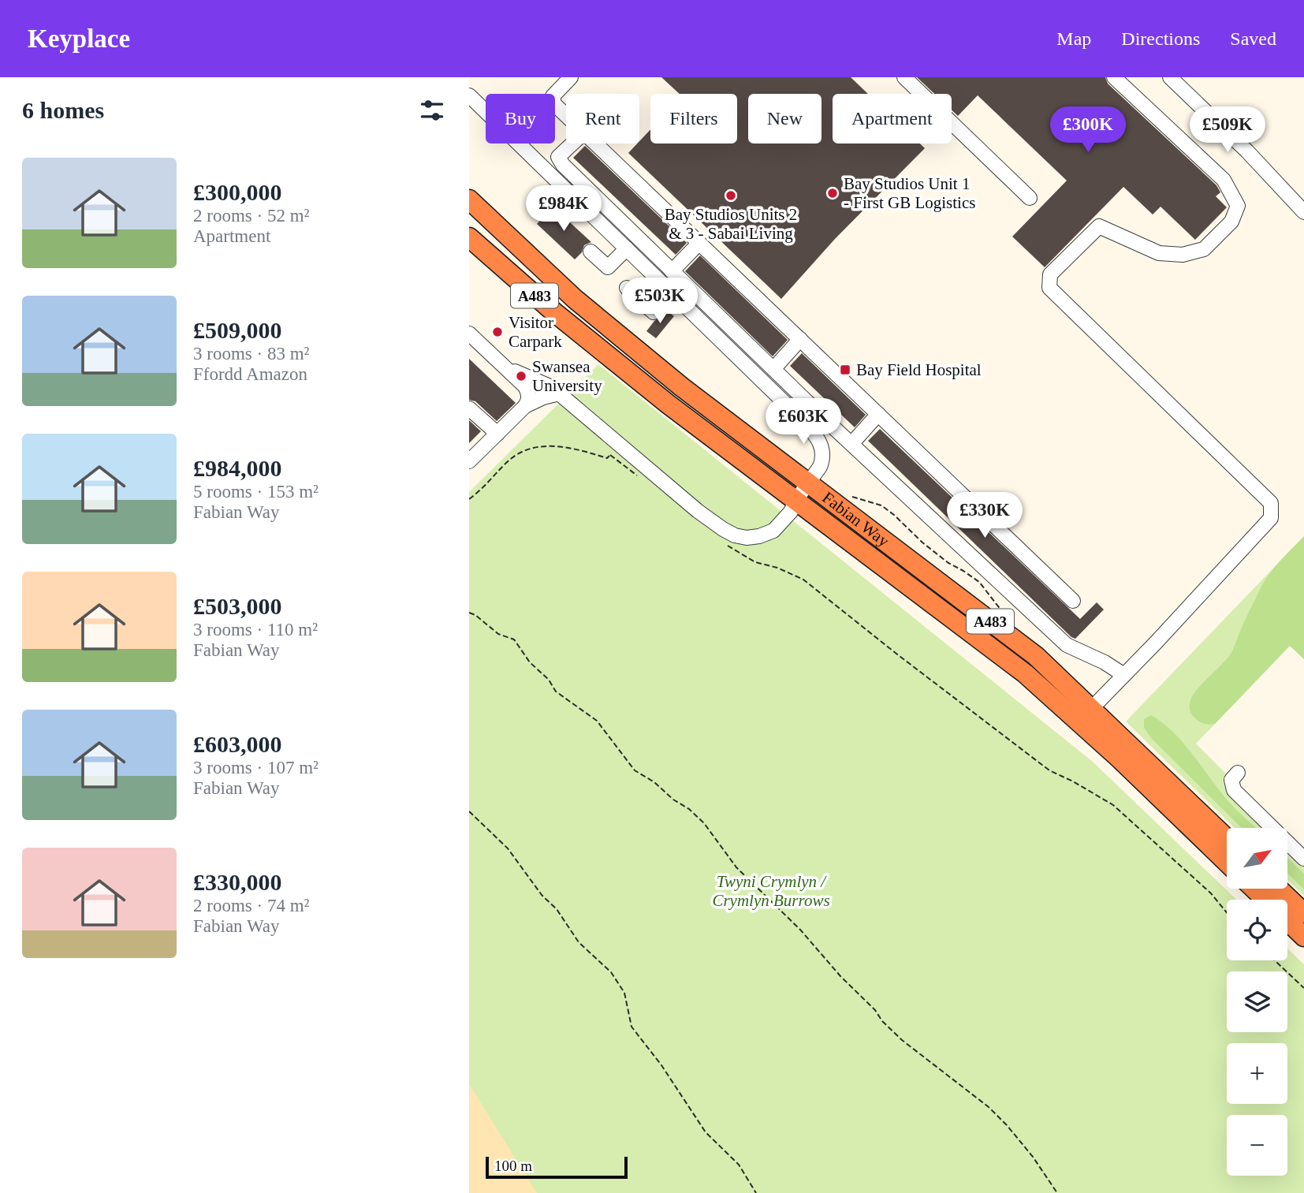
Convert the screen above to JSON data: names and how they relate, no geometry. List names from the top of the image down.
{
  "streets": {
    "highway": ["A483", "Fabian Way"]
  },
  "parks": ["Twyni Crymlyn / Crymlyn Burrows"],
  "places": {
    "other": [
      "Bay Studios Unit 1 - First GB Logistics",
      "Bay Studios Units 2 & 3 - Sabai Living",
      "Visitor Carpark",
      "Swansea University"
    ],
    "transit": ["Bay Field Hospital"]
  },
  "scale_bar": "100 m",
  "north": "top right",
  "page": {
    "header": "Keyplace",
    "nav": ["Map", "Directions", "Saved"],
    "heading": "6 homes",
    "chip": [
      "Buy",
      "Rent",
      "Filters",
      "New",
      "Apartment"
    ],
    "price": [
      "£300K",
      "£509K",
      "£984K",
      "£503K",
      "£603K",
      "£330K"
    ],
    "list": [
      {
        "name": "£300,000",
        "note": "2 rooms · 52 m² · Apartment"
      },
      {
        "name": "£509,000",
        "note": "3 rooms · 83 m² · Ffordd Amazon"
      },
      {
        "name": "£984,000",
        "note": "5 rooms · 153 m² · Fabian Way"
      },
      {
        "name": "£503,000",
        "note": "3 rooms · 110 m² · Fabian Way"
      },
      {
        "name": "£603,000",
        "note": "3 rooms · 107 m² · Fabian Way"
      },
      {
        "name": "£330,000",
        "note": "2 rooms · 74 m² · Fabian Way"
      }
    ],
    "map_buttons": ["+", "−"],
    "scale": "100 m"
  }
}
